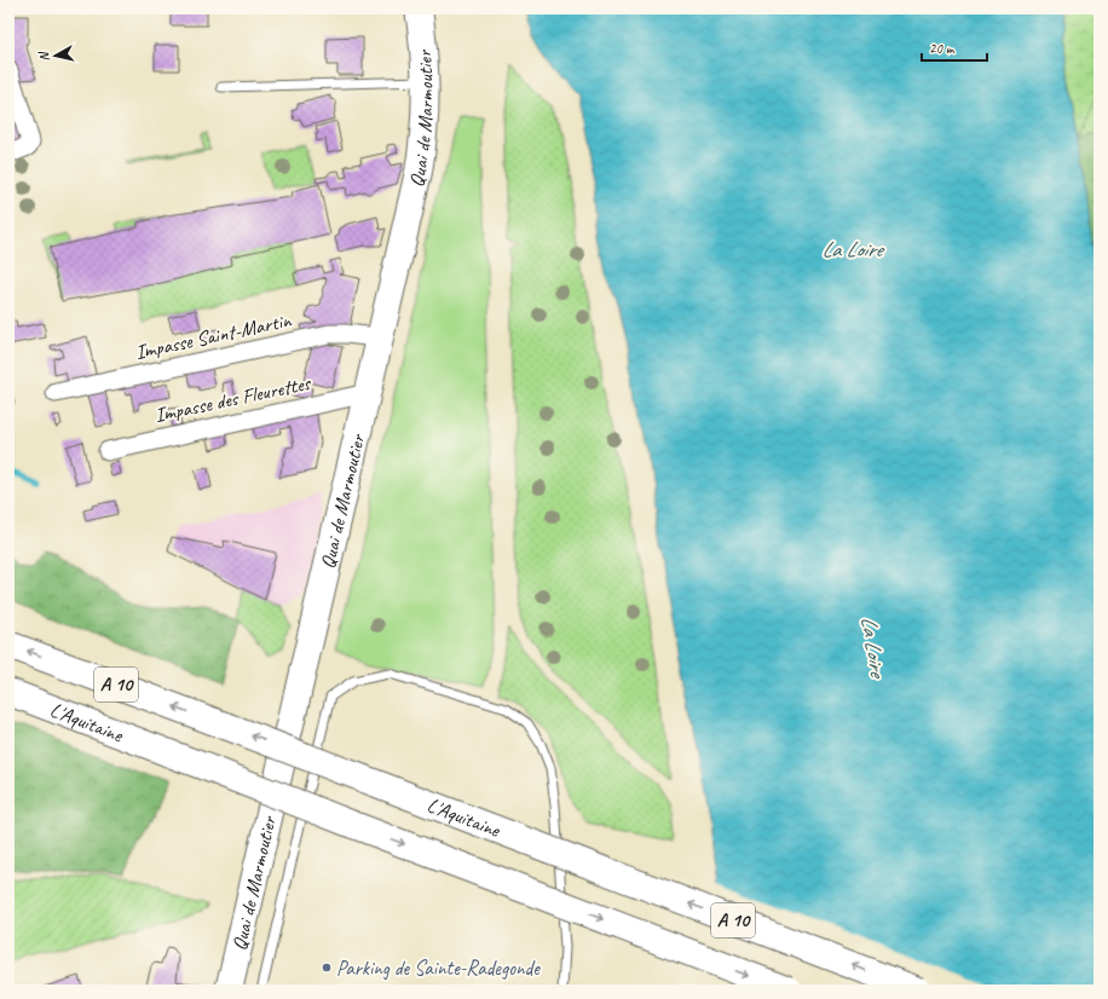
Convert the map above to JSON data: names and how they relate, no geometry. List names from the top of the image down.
{
  "streets": {
    "main road": ["Quai de Marmoutier", "A 10", "L'Aquitaine"],
    "street": ["Impasse Saint-Martin", "Impasse des Fleurettes"]
  },
  "crossings": [
    ["Quai de Marmoutier", "Impasse Saint-Martin"],
    ["Quai de Marmoutier", "Impasse des Fleurettes"]
  ],
  "water": ["La Loire"],
  "places": ["Parking de Sainte-Radegonde"],
  "scale_bar": "20 m",
  "north": "left"
}
